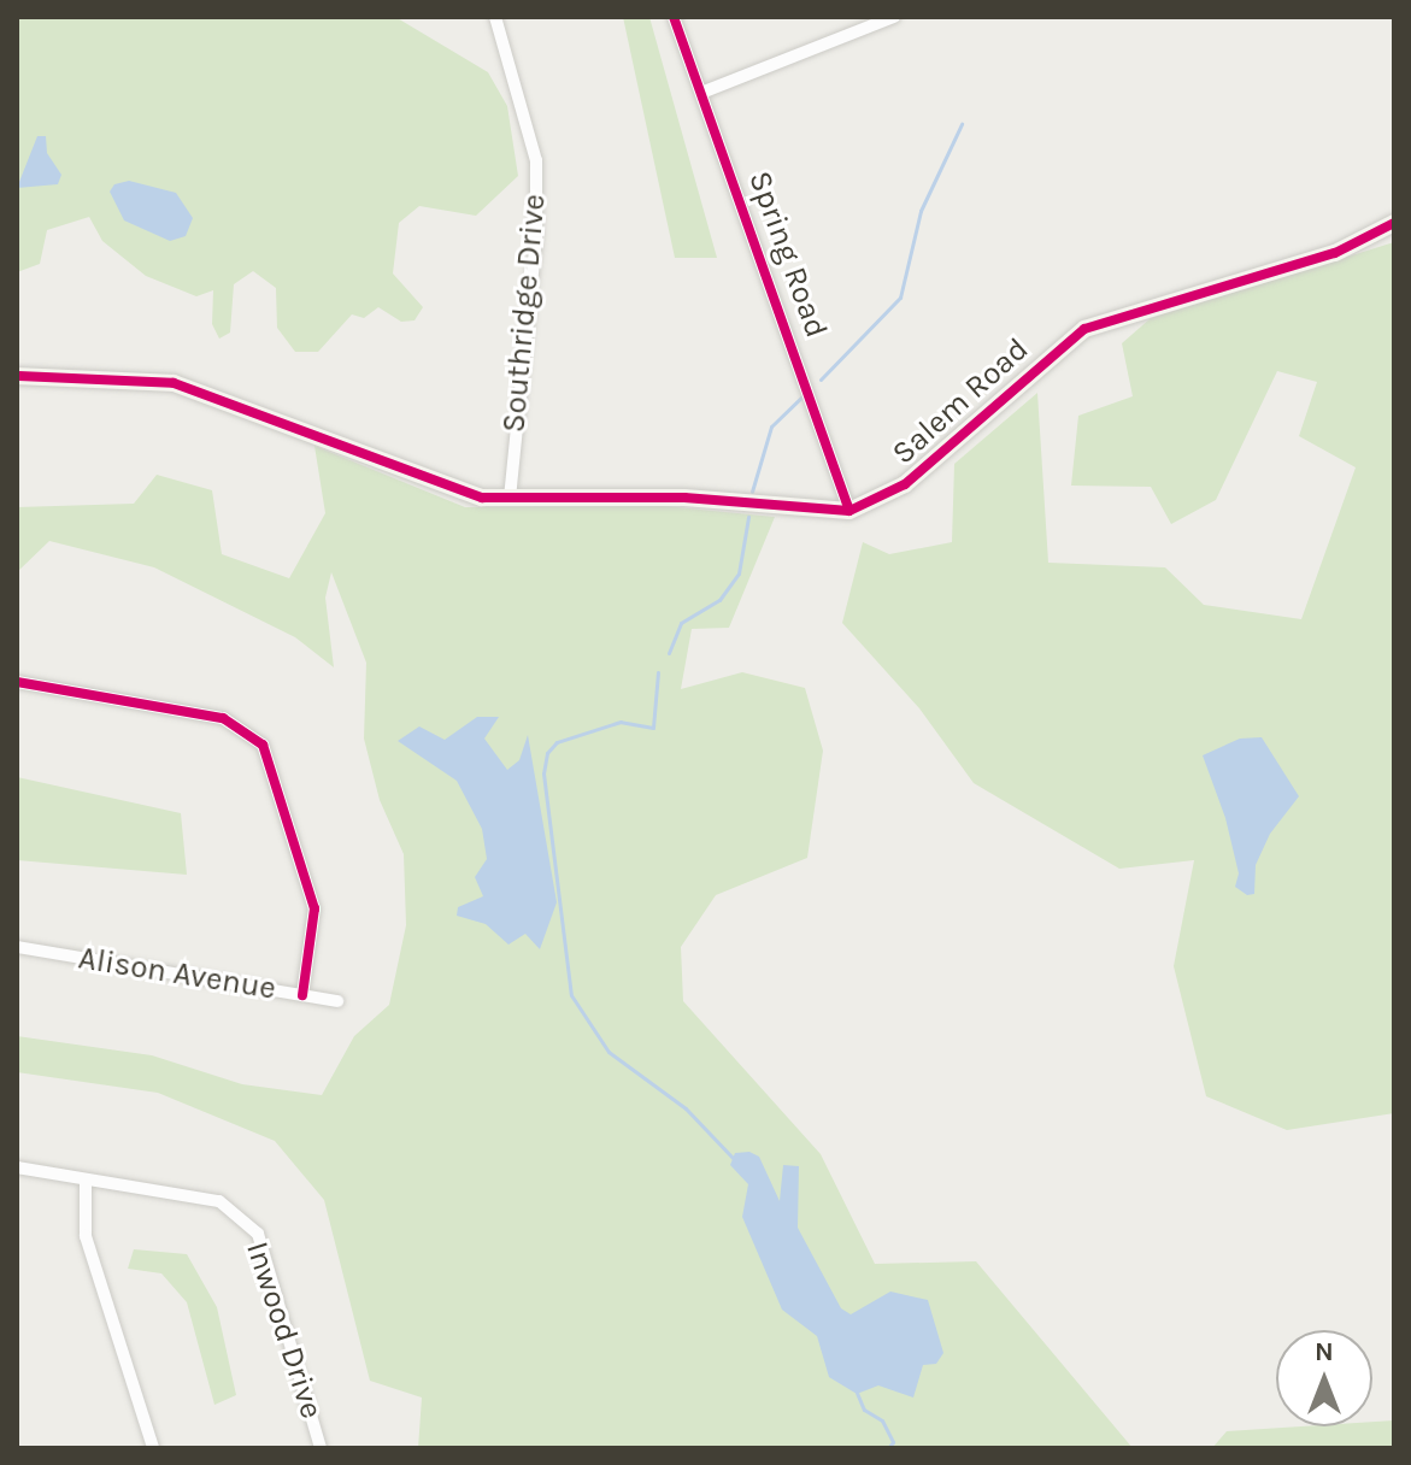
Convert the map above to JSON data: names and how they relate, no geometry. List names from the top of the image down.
{
  "streets": {
    "street": [
      "Spring Road",
      "Southridge Drive",
      "Salem Road",
      "Alison Avenue",
      "Inwood Drive"
    ]
  },
  "crossings": [
    ["Spring Road", "Salem Road"]
  ],
  "north": "top"
}
